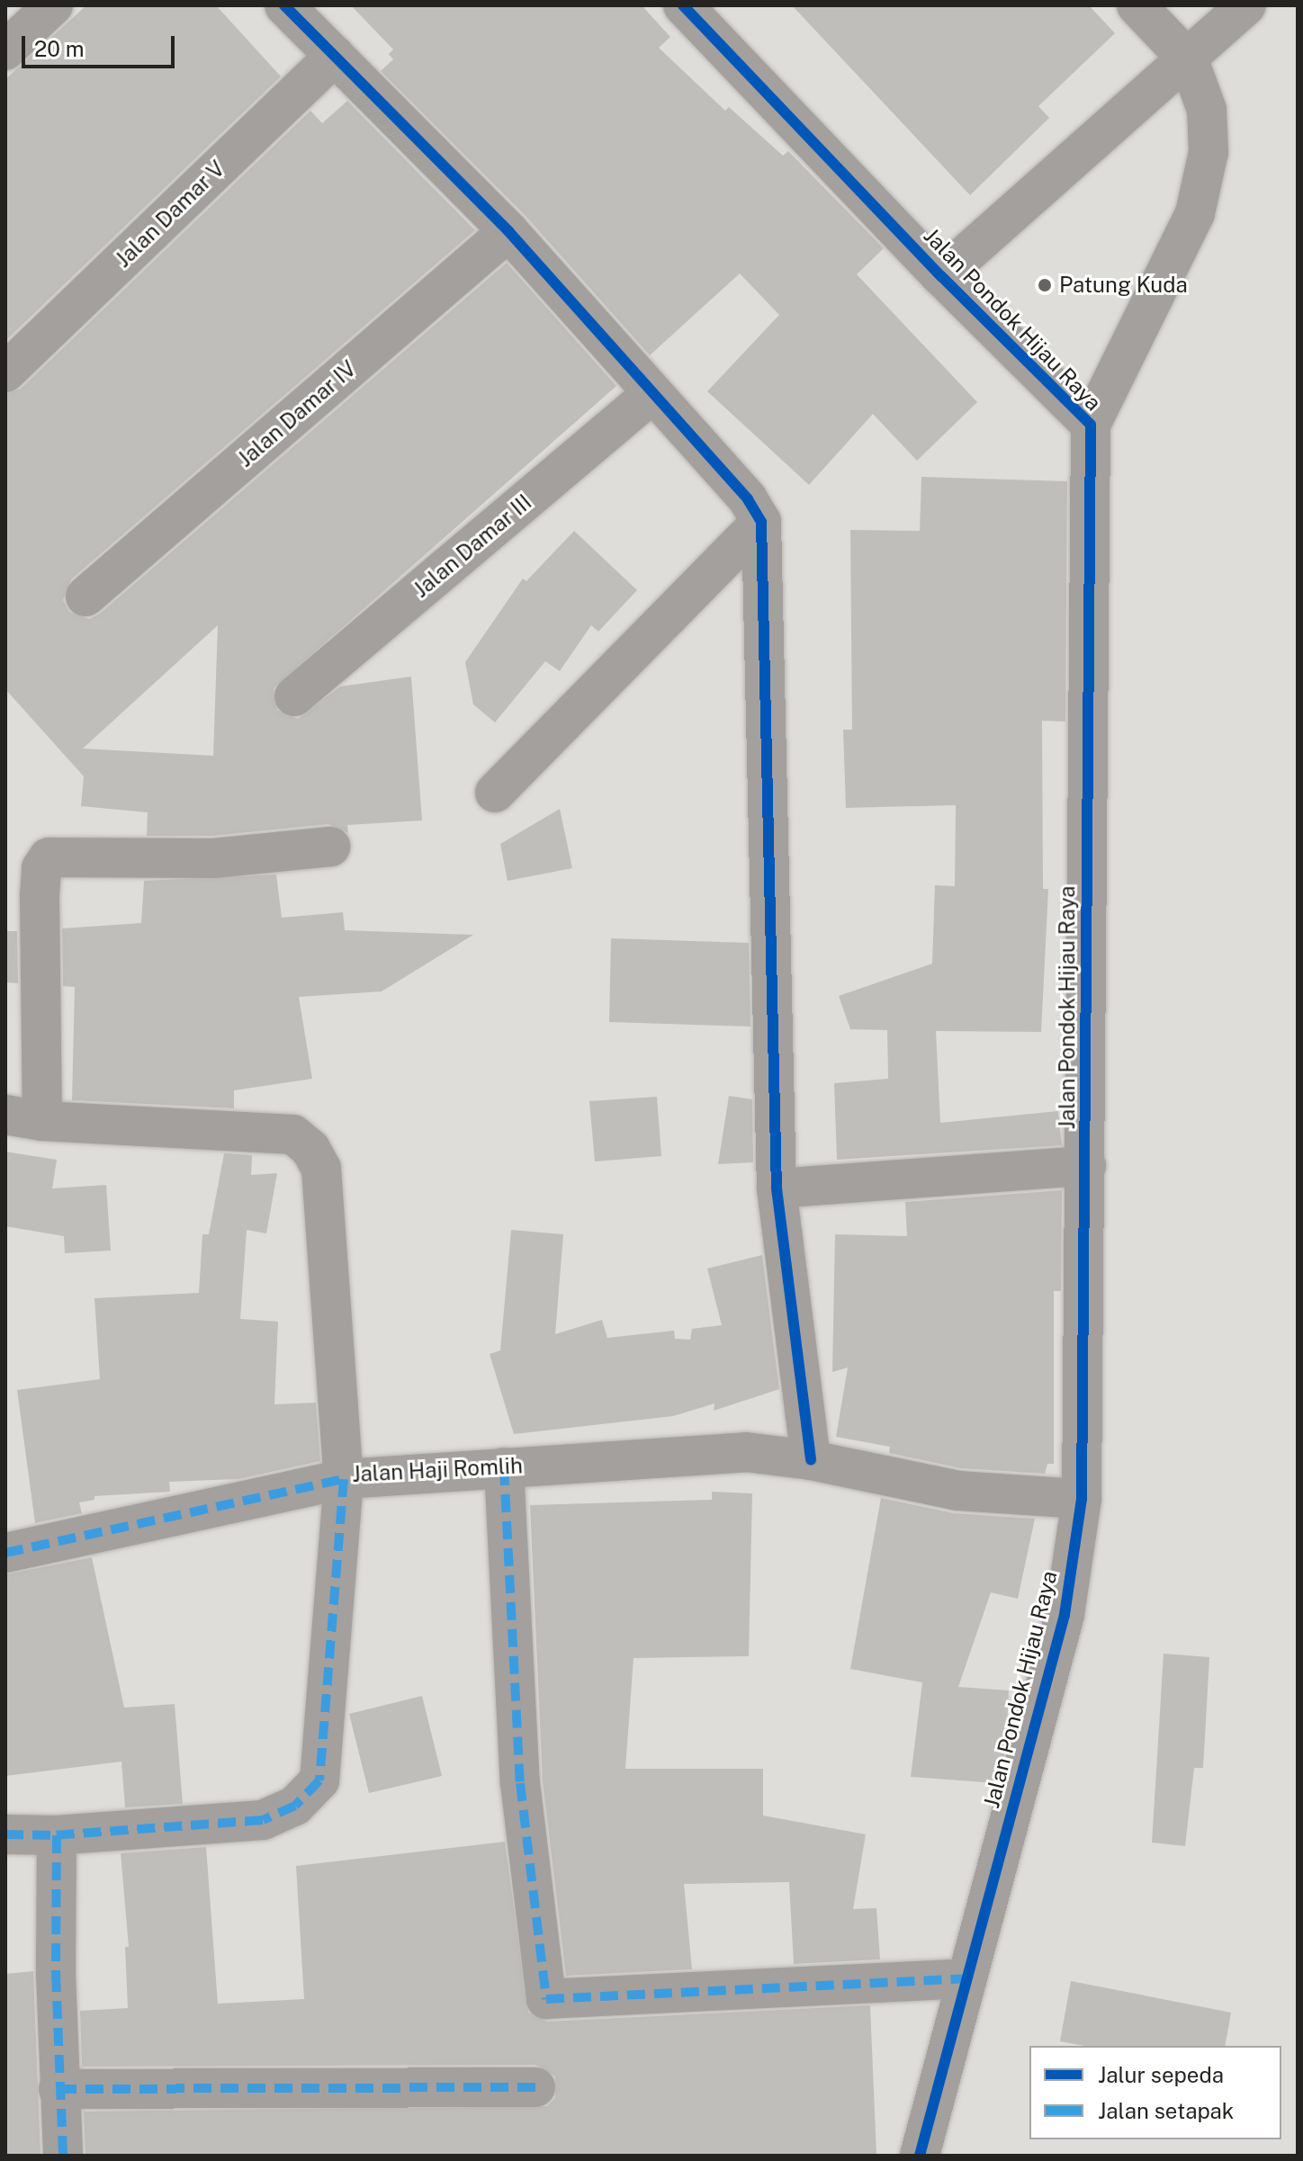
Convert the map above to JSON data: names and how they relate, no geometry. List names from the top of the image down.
{
  "streets": {
    "street": [
      "Jalan Damar V",
      "Jalan Pondok Hijau Raya",
      "Jalan Damar IV",
      "Jalan Damar III",
      "Jalan Haji Romlih"
    ]
  },
  "crossings": [
    ["Jalan Pondok Hijau Raya", "Jalan Haji Romlih"]
  ],
  "places": ["Patung Kuda"],
  "legend": ["Jalur sepeda", "Jalan setapak"],
  "scale_bar": "20 m"
}
